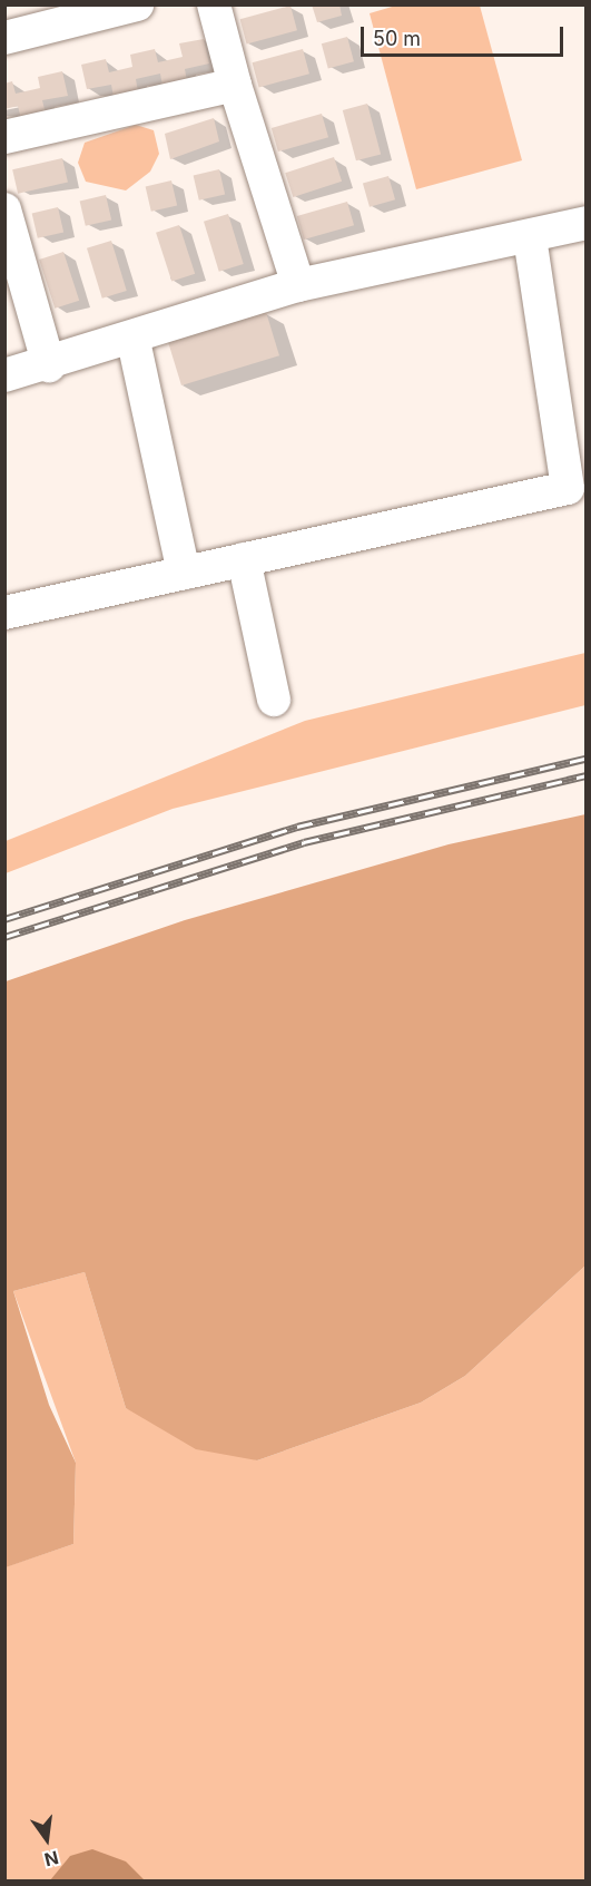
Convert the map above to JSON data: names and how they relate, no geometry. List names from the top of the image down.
{
  "scale_bar": "50 m",
  "north": "bottom"
}
